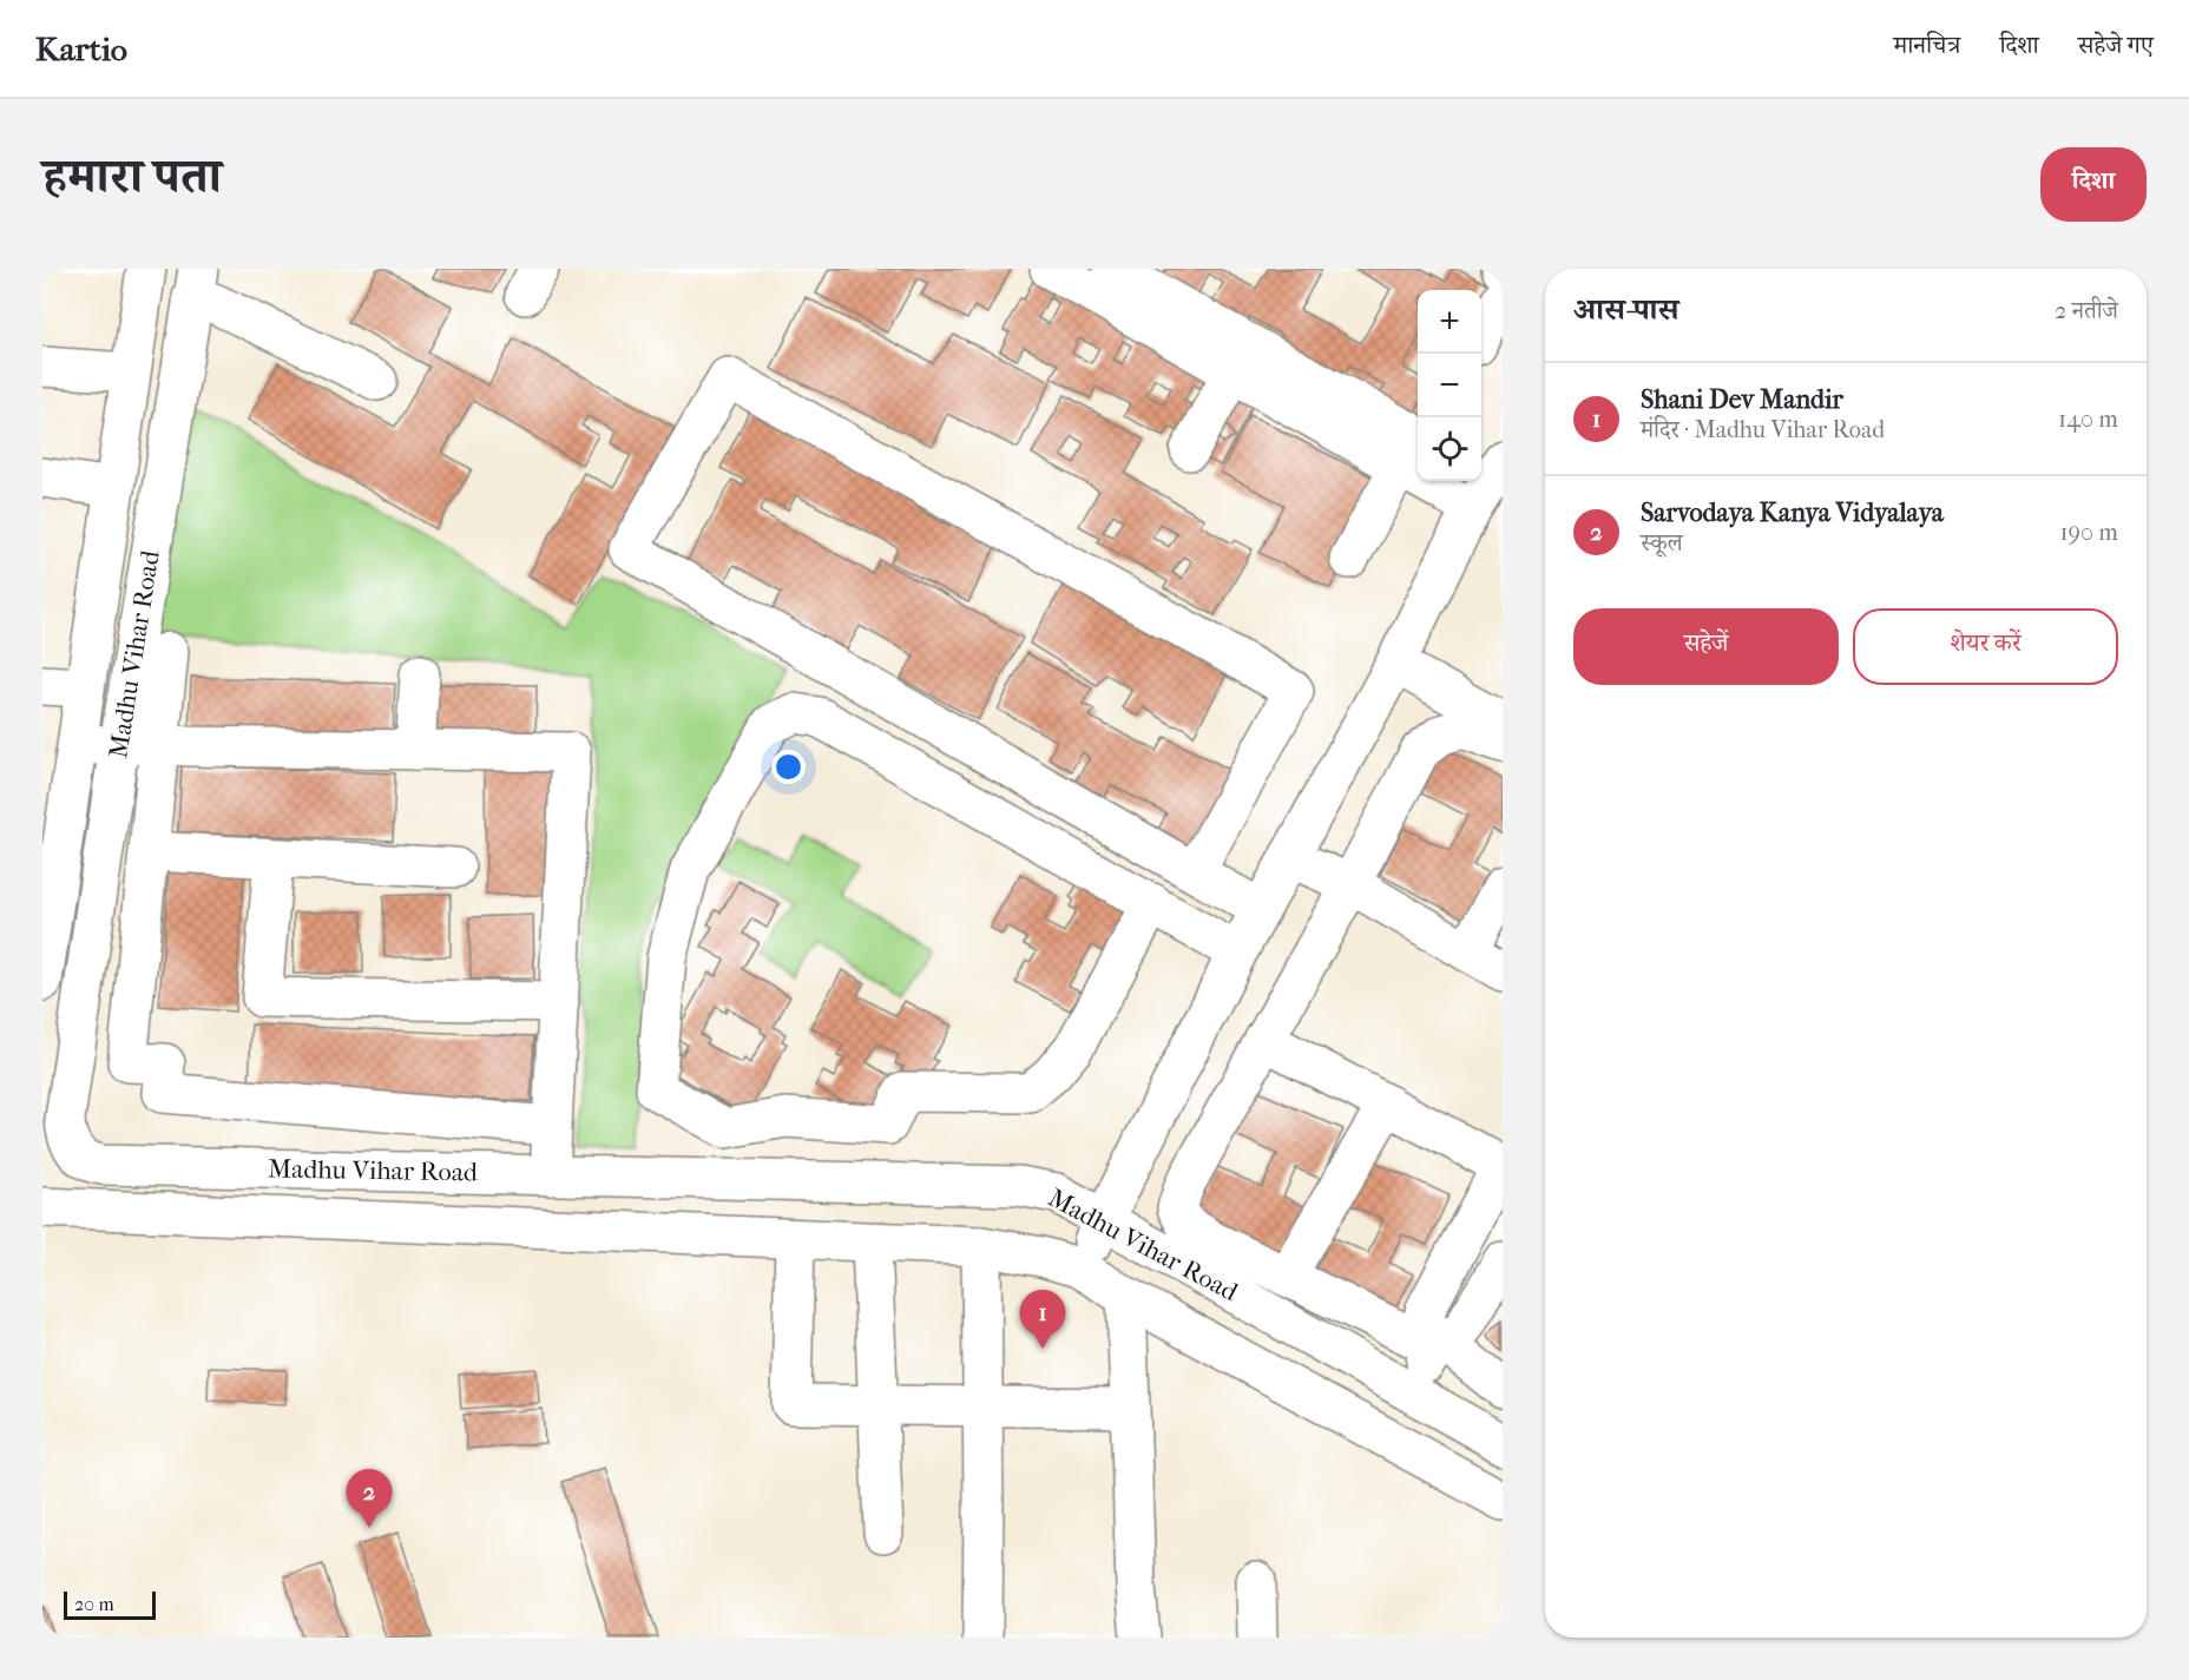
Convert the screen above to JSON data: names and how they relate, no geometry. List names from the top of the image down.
{
  "streets": {
    "street": ["Madhu Vihar Road"]
  },
  "scale_bar": "20 m",
  "page": {
    "header": "Kartio",
    "nav": ["मानचित्र", "दिशा", "सहेजे गए"],
    "title": "हमारा पता",
    "buttons": [
      "दिशा",
      ["सहेजें", "शेयर करें"]
    ],
    "heading": ["आस-पास", "2 नतीजे"],
    "map_buttons": ["+", "−"],
    "list": [
      {
        "mark": "1",
        "name": "Shani Dev Mandir",
        "note": "मंदिर · Madhu Vihar Road",
        "value": "140 m"
      },
      {
        "mark": "2",
        "name": "Sarvodaya Kanya Vidyalaya",
        "note": "स्कूल",
        "value": "190 m"
      }
    ],
    "pins": ["1", "2"],
    "scale": "20 m"
  }
}
